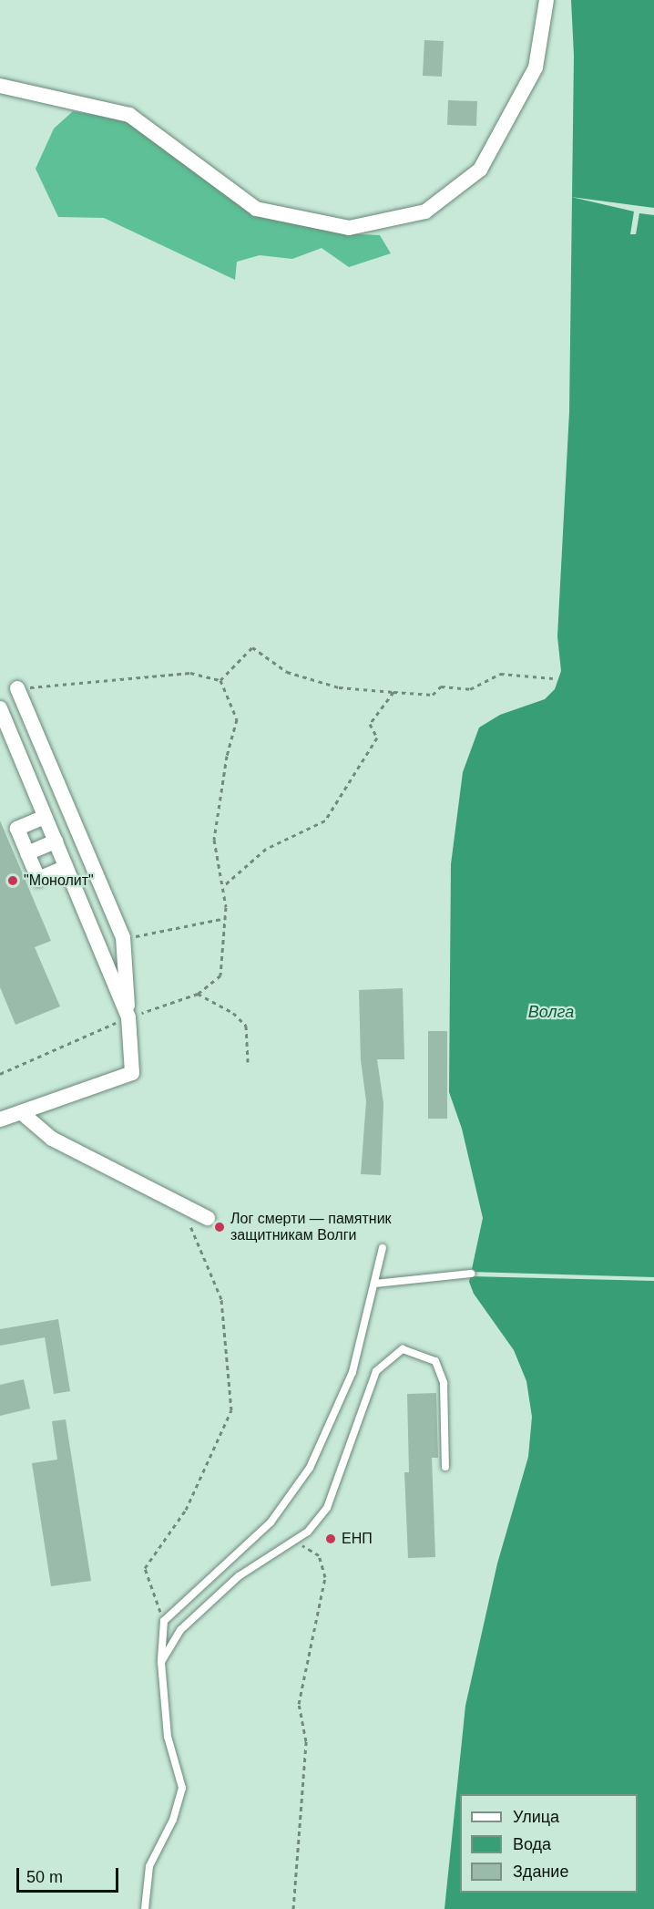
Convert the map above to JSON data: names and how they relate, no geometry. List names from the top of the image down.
{
  "water": ["Волга"],
  "places": ["\"Монолит\"", "Лог смерти — памятник защитникам Волги", "ЕНП"],
  "legend": ["Улица", "Вода", "Здание"],
  "scale_bar": "50 m"
}
